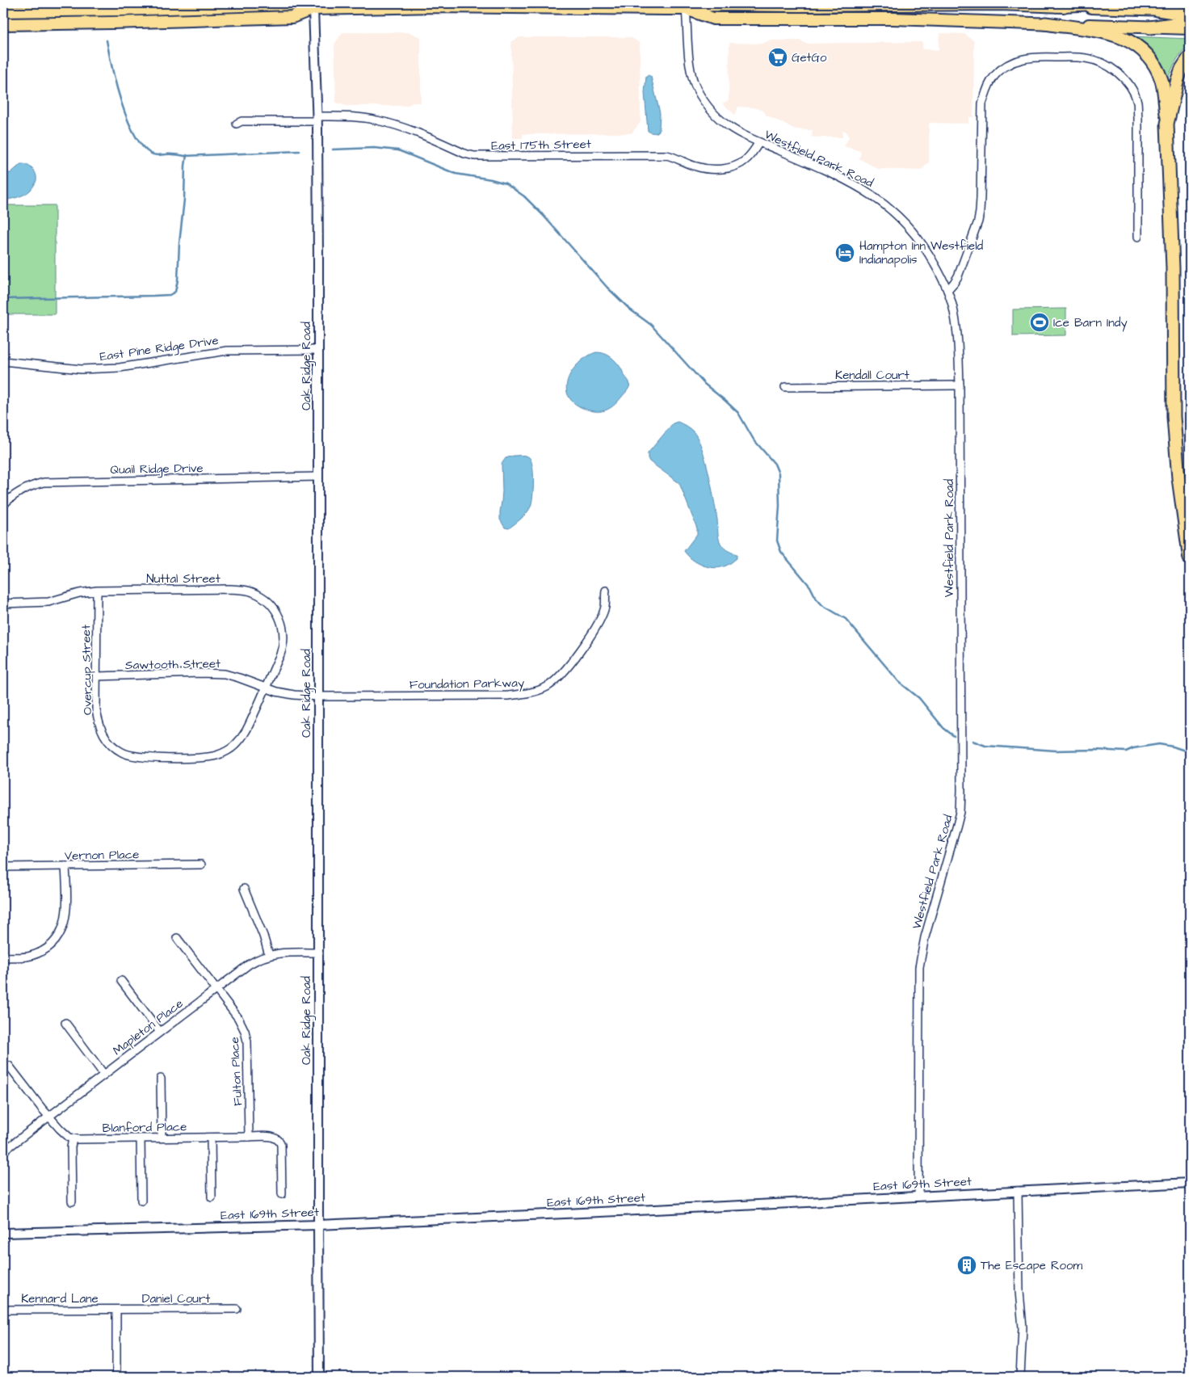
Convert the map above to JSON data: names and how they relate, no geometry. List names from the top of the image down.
{
  "streets": {
    "street": [
      "East 175th Street",
      "Westfield Park Road",
      "East Pine Ridge Drive",
      "Oak Ridge Road",
      "Kendall Court",
      "Quail Ridge Drive",
      "Nuttal Street",
      "Sawtooth Street",
      "Overcup Street",
      "Foundation Parkway",
      "Vernon Place",
      "Mapleton Place",
      "Fulton Place",
      "Blanford Place",
      "East 169th Street",
      "Kennard Lane",
      "Daniel Court"
    ]
  },
  "crossings": [
    ["East 175th Street", "Westfield Park Road"],
    ["East 175th Street", "Oak Ridge Road"],
    ["Westfield Park Road", "Kendall Court"],
    ["Westfield Park Road", "East 169th Street"],
    ["East Pine Ridge Drive", "Oak Ridge Road"],
    ["Oak Ridge Road", "Quail Ridge Drive"],
    ["Oak Ridge Road", "Sawtooth Street"],
    ["Oak Ridge Road", "Foundation Parkway"],
    ["Oak Ridge Road", "Mapleton Place"],
    ["Oak Ridge Road", "East 169th Street"],
    ["Nuttal Street", "Sawtooth Street"],
    ["Nuttal Street", "Overcup Street"],
    ["Sawtooth Street", "Overcup Street"],
    ["Sawtooth Street", "Foundation Parkway"],
    ["Mapleton Place", "Fulton Place"],
    ["Fulton Place", "Blanford Place"],
    ["Kennard Lane", "Daniel Court"]
  ],
  "places": {
    "supermarket": ["GetGo"],
    "hotel": ["Hampton Inn Westfield Indianapolis"],
    "sports": ["Ice Barn Indy"],
    "building": ["The Escape Room"]
  }
}
